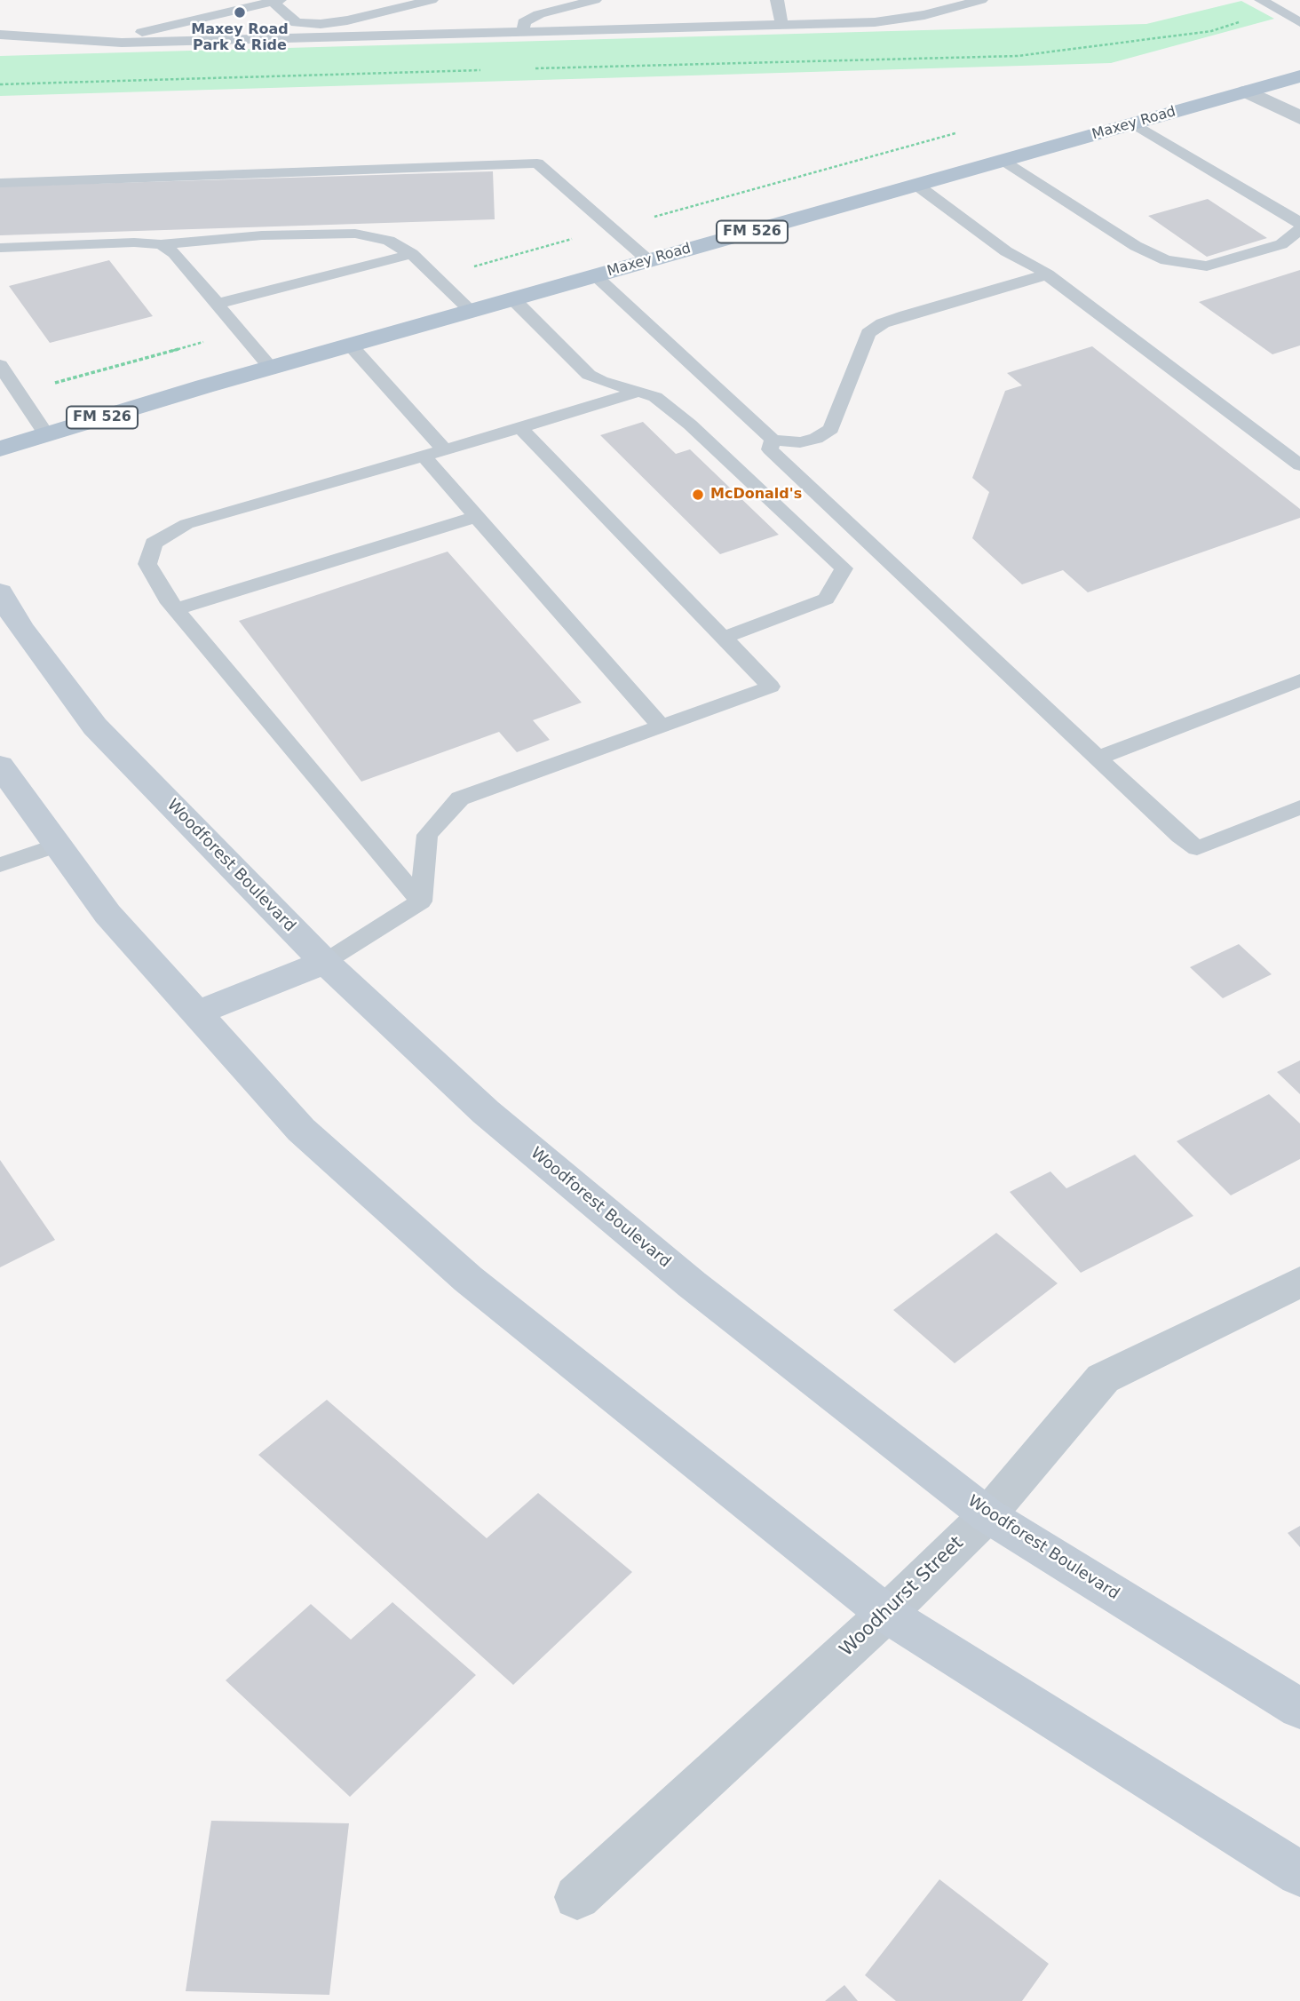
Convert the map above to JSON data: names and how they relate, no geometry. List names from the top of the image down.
{
  "streets": {
    "main road": ["Maxey Road", "FM 526"],
    "street": ["Woodforest Boulevard", "Woodhurst Street"]
  },
  "crossings": [
    ["Woodforest Boulevard", "Woodhurst Street"]
  ],
  "places": ["Maxey Road Park & Ride", "McDonald's"]
}
